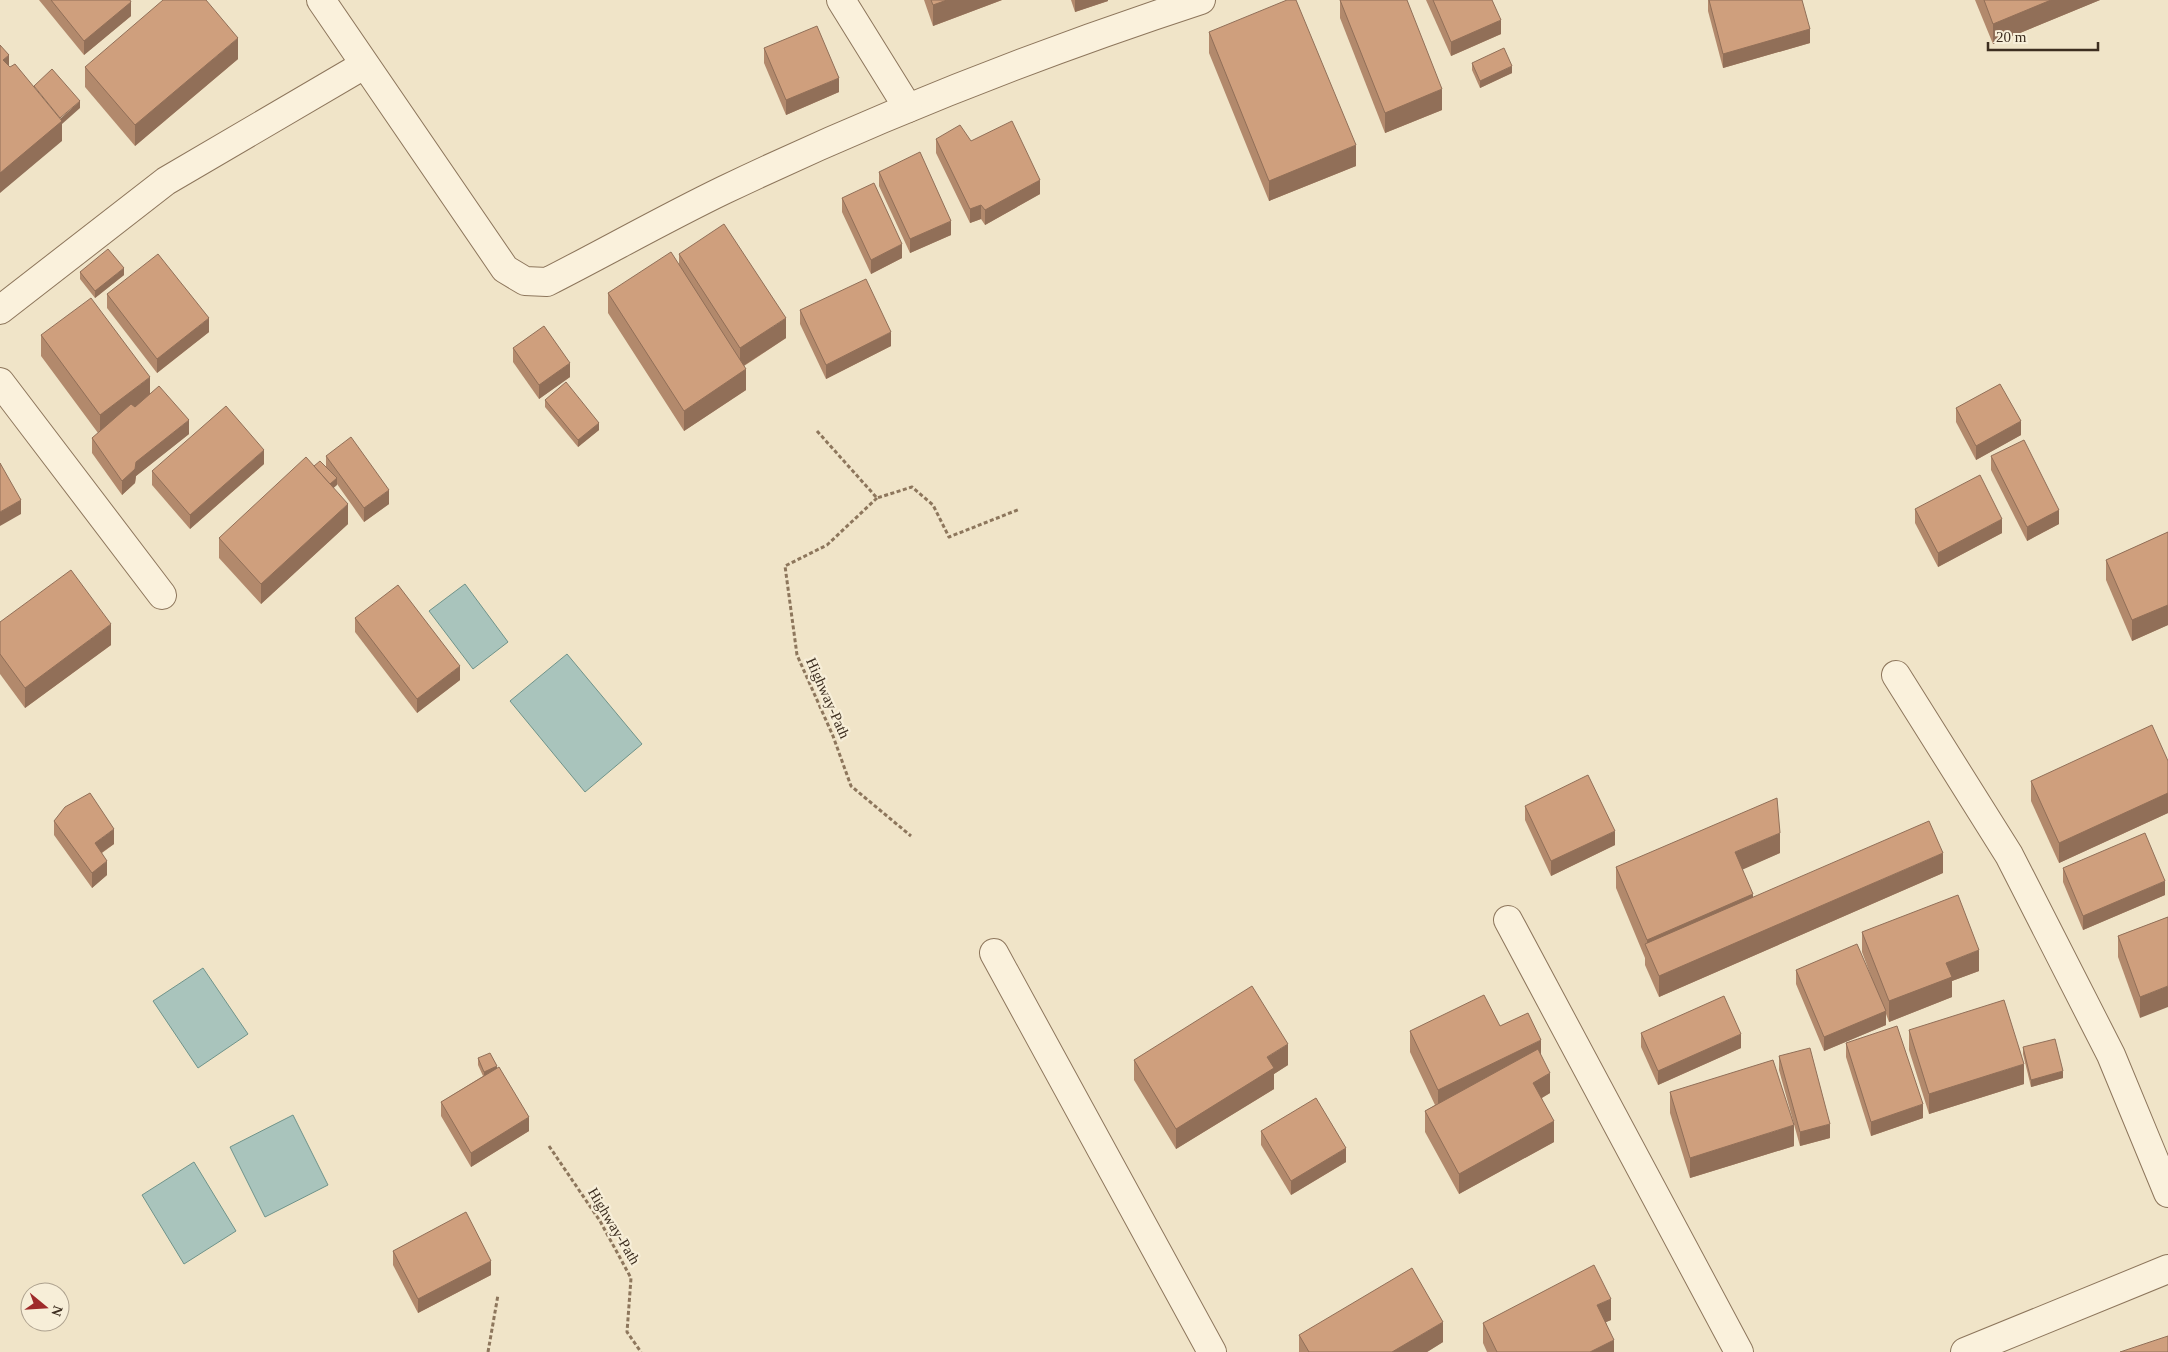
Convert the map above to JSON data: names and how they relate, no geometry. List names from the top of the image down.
{
  "streets": {
    "path": ["Highway-Path"]
  },
  "scale_bar": "20 m",
  "north": "right"
}
